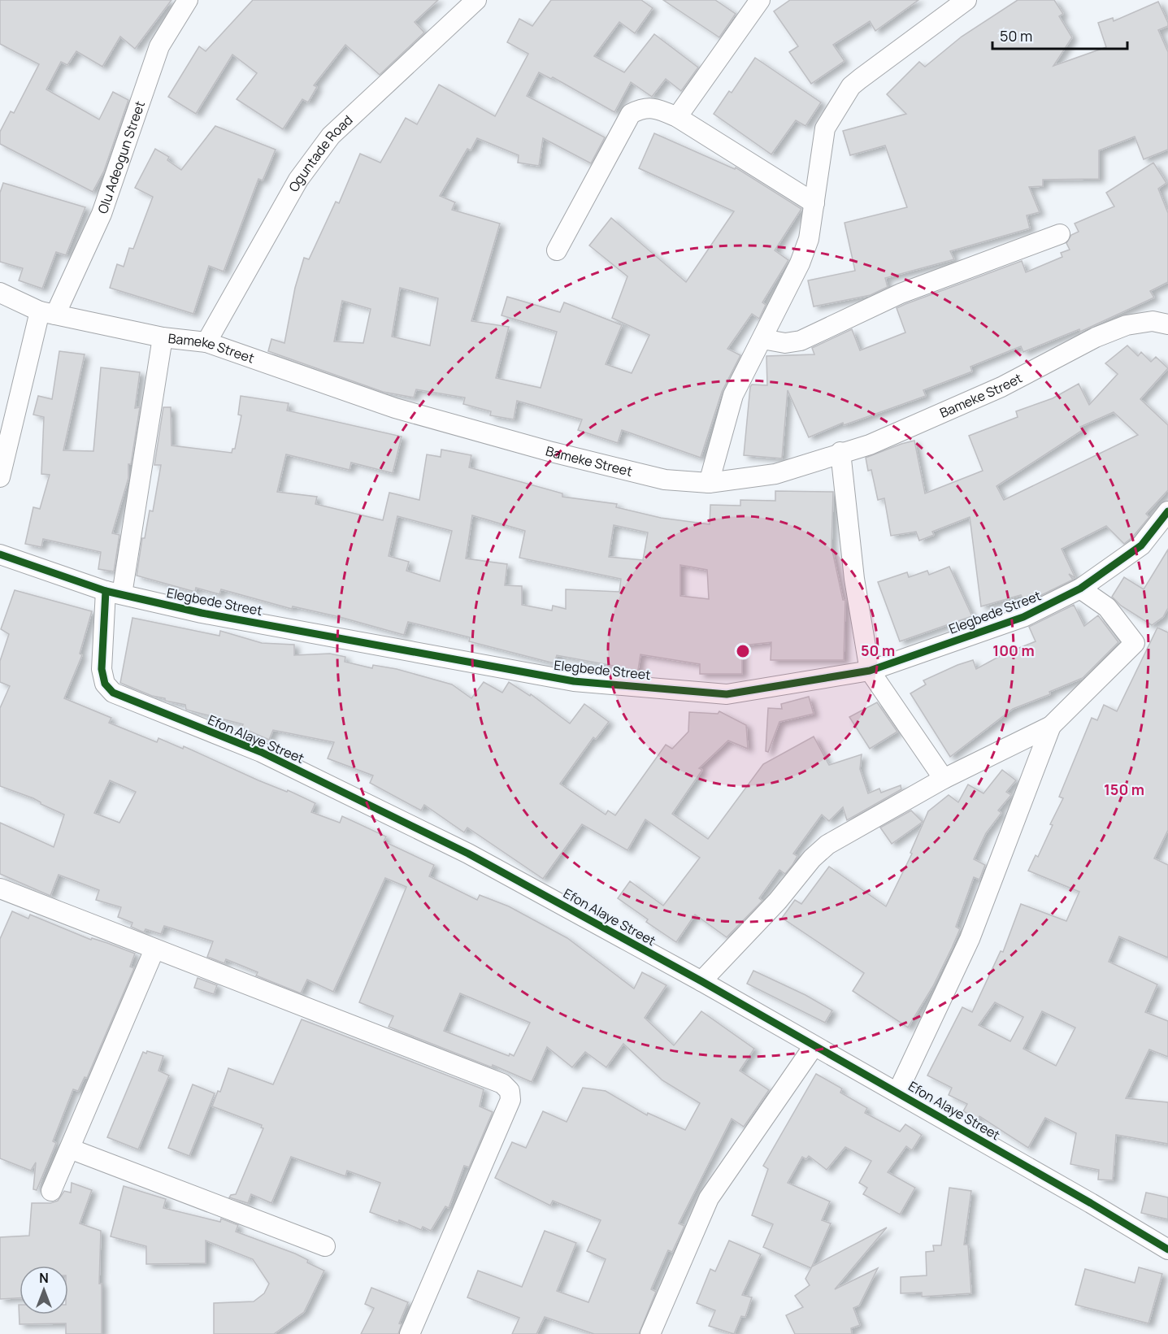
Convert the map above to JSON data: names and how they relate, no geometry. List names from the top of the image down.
{
  "streets": {
    "street": [
      "Oguntade Road",
      "Olu Adeogun Street",
      "Bameke Street",
      "Elegbede Street",
      "Efon Alaye Street"
    ]
  },
  "crossings": [
    ["Oguntade Road", "Bameke Street"],
    ["Olu Adeogun Street", "Bameke Street"],
    ["Bameke Street", "Efon Alaye Street"],
    ["Elegbede Street", "Efon Alaye Street"]
  ],
  "scale_bar": "50 m",
  "north": "top",
  "rings": ["50 m", "100 m", "150 m"]
}
